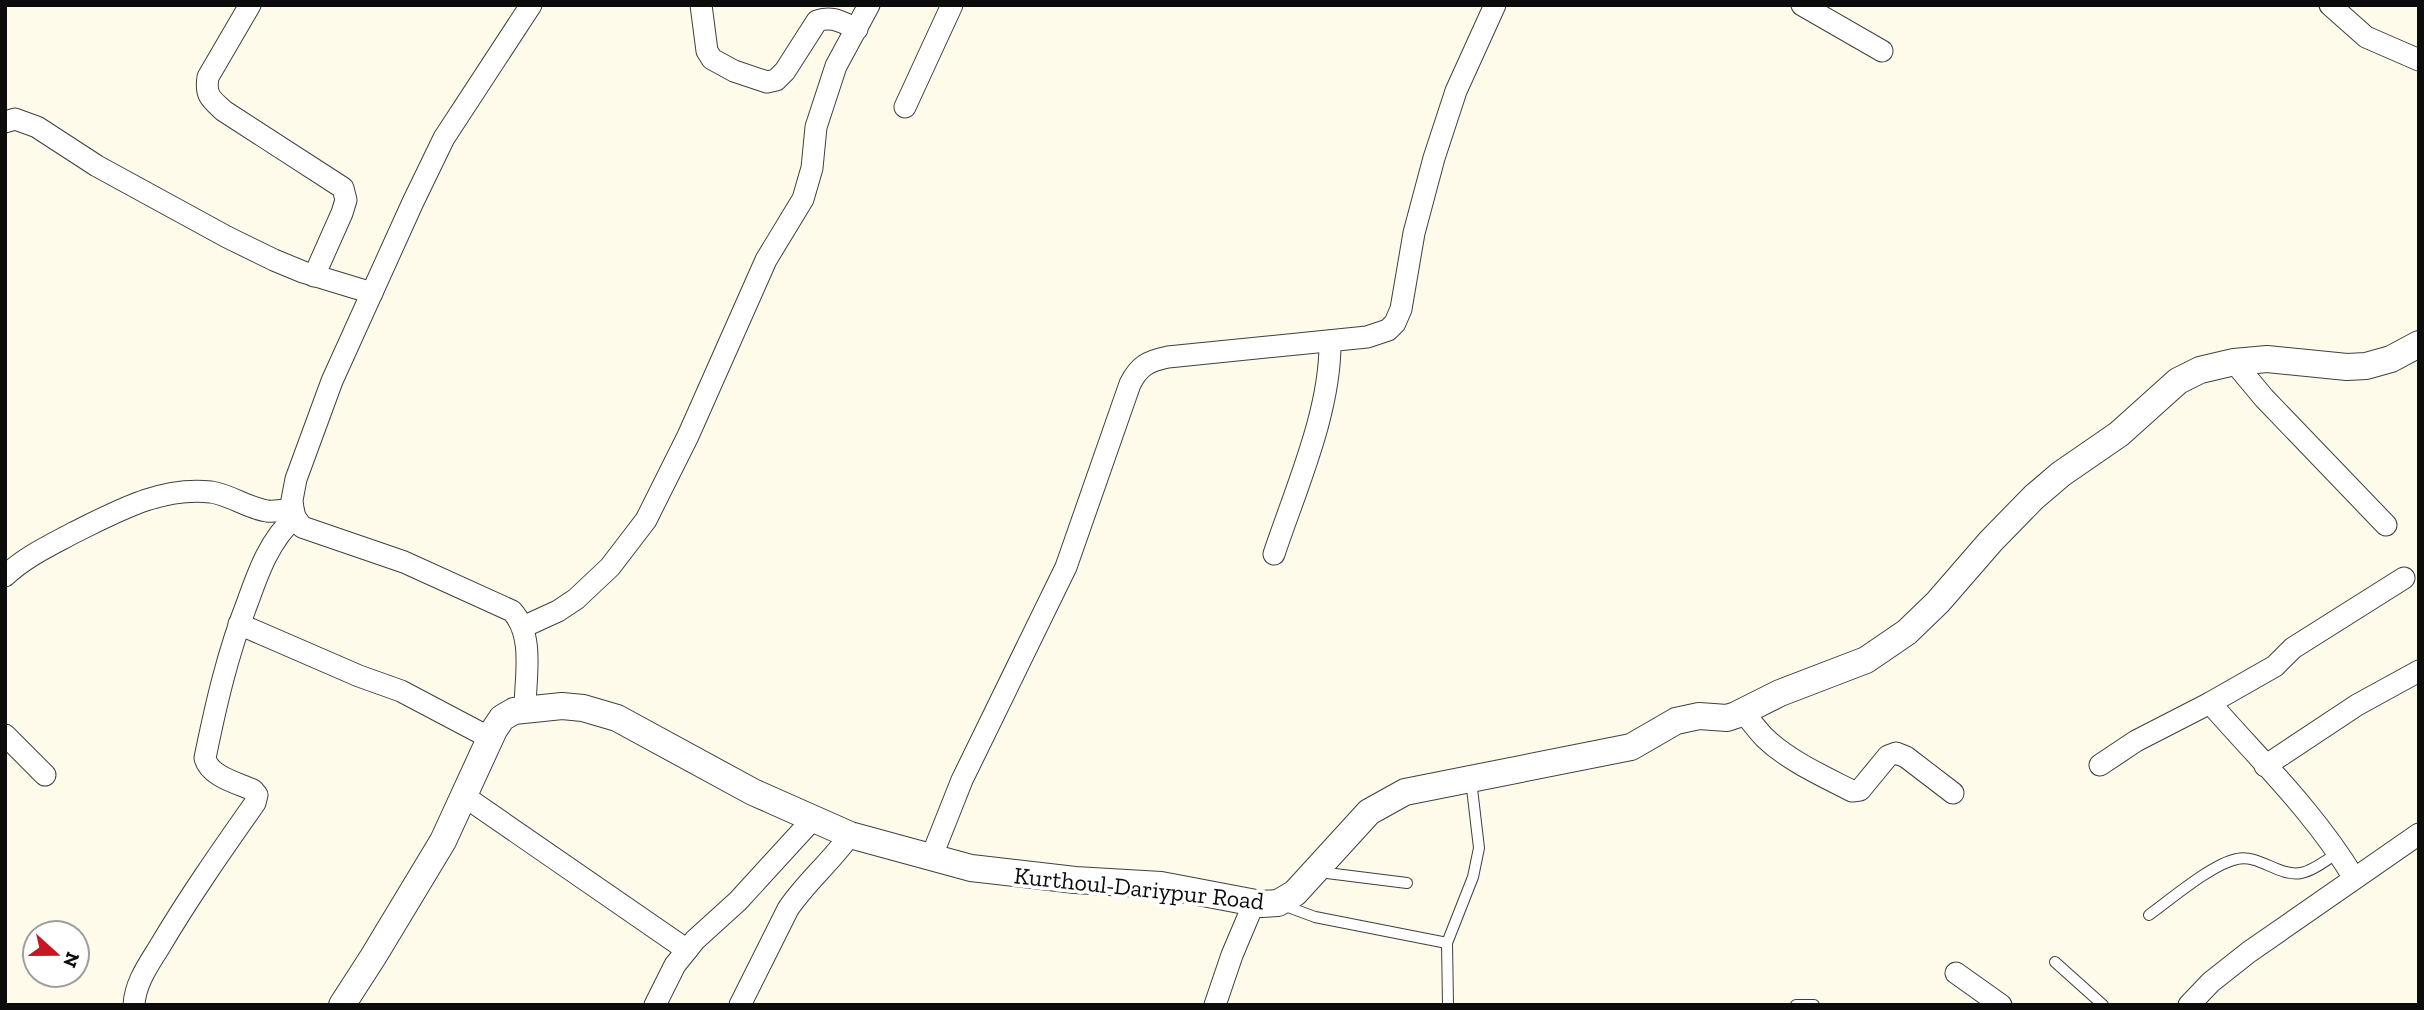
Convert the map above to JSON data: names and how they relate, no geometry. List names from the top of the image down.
{
  "streets": {
    "street": ["Kurthoul-Dariypur Road"]
  },
  "north": "right"
}
